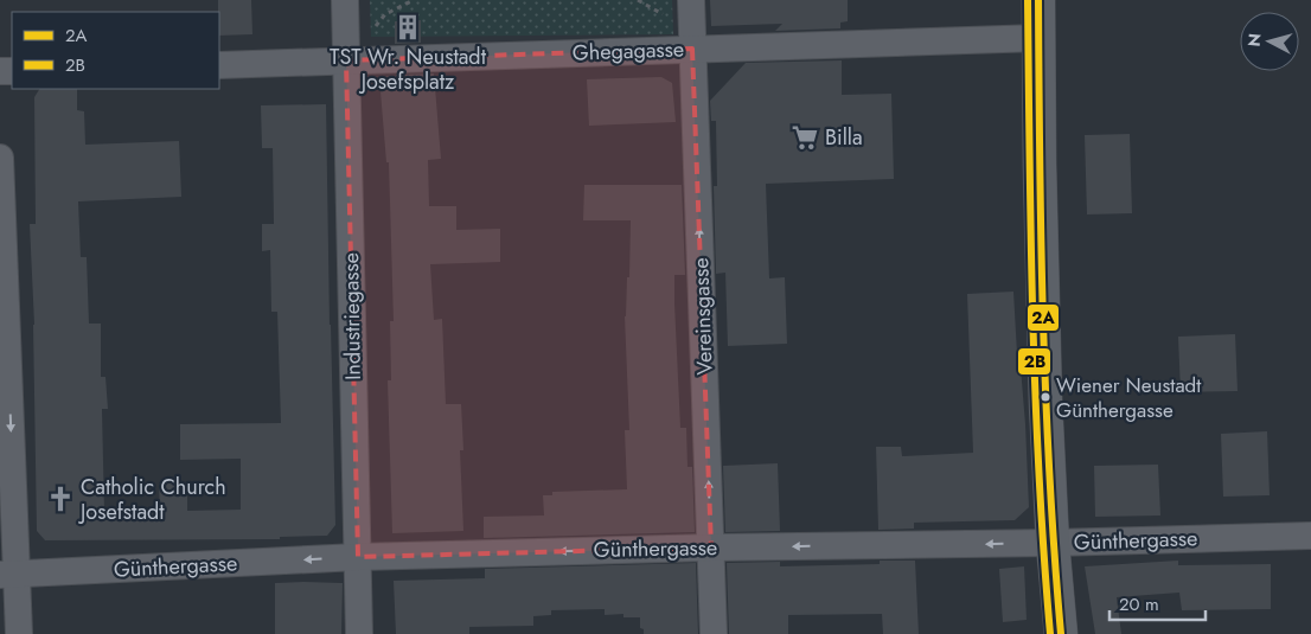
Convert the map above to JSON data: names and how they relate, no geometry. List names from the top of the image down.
{
  "streets": {
    "street": [
      "Ghegagasse",
      "Industriegasse",
      "Vereinsgasse",
      "Günthergasse"
    ]
  },
  "crossings": [
    ["Ghegagasse", "Industriegasse"],
    ["Ghegagasse", "Vereinsgasse"],
    ["Industriegasse", "Günthergasse"],
    ["Vereinsgasse", "Günthergasse"]
  ],
  "one_way": ["Vereinsgasse", "Günthergasse"],
  "places": {
    "building": ["TST Wr. Neustadt Josefsplatz"],
    "supermarket": ["Billa"],
    "other": ["Wiener Neustadt Günthergasse"],
    "church": ["Catholic Church Josefstadt"]
  },
  "lines": ["transit line 2A", "transit line 2B"],
  "legend": ["2A", "2B"],
  "scale_bar": "20 m",
  "north": "left"
}
